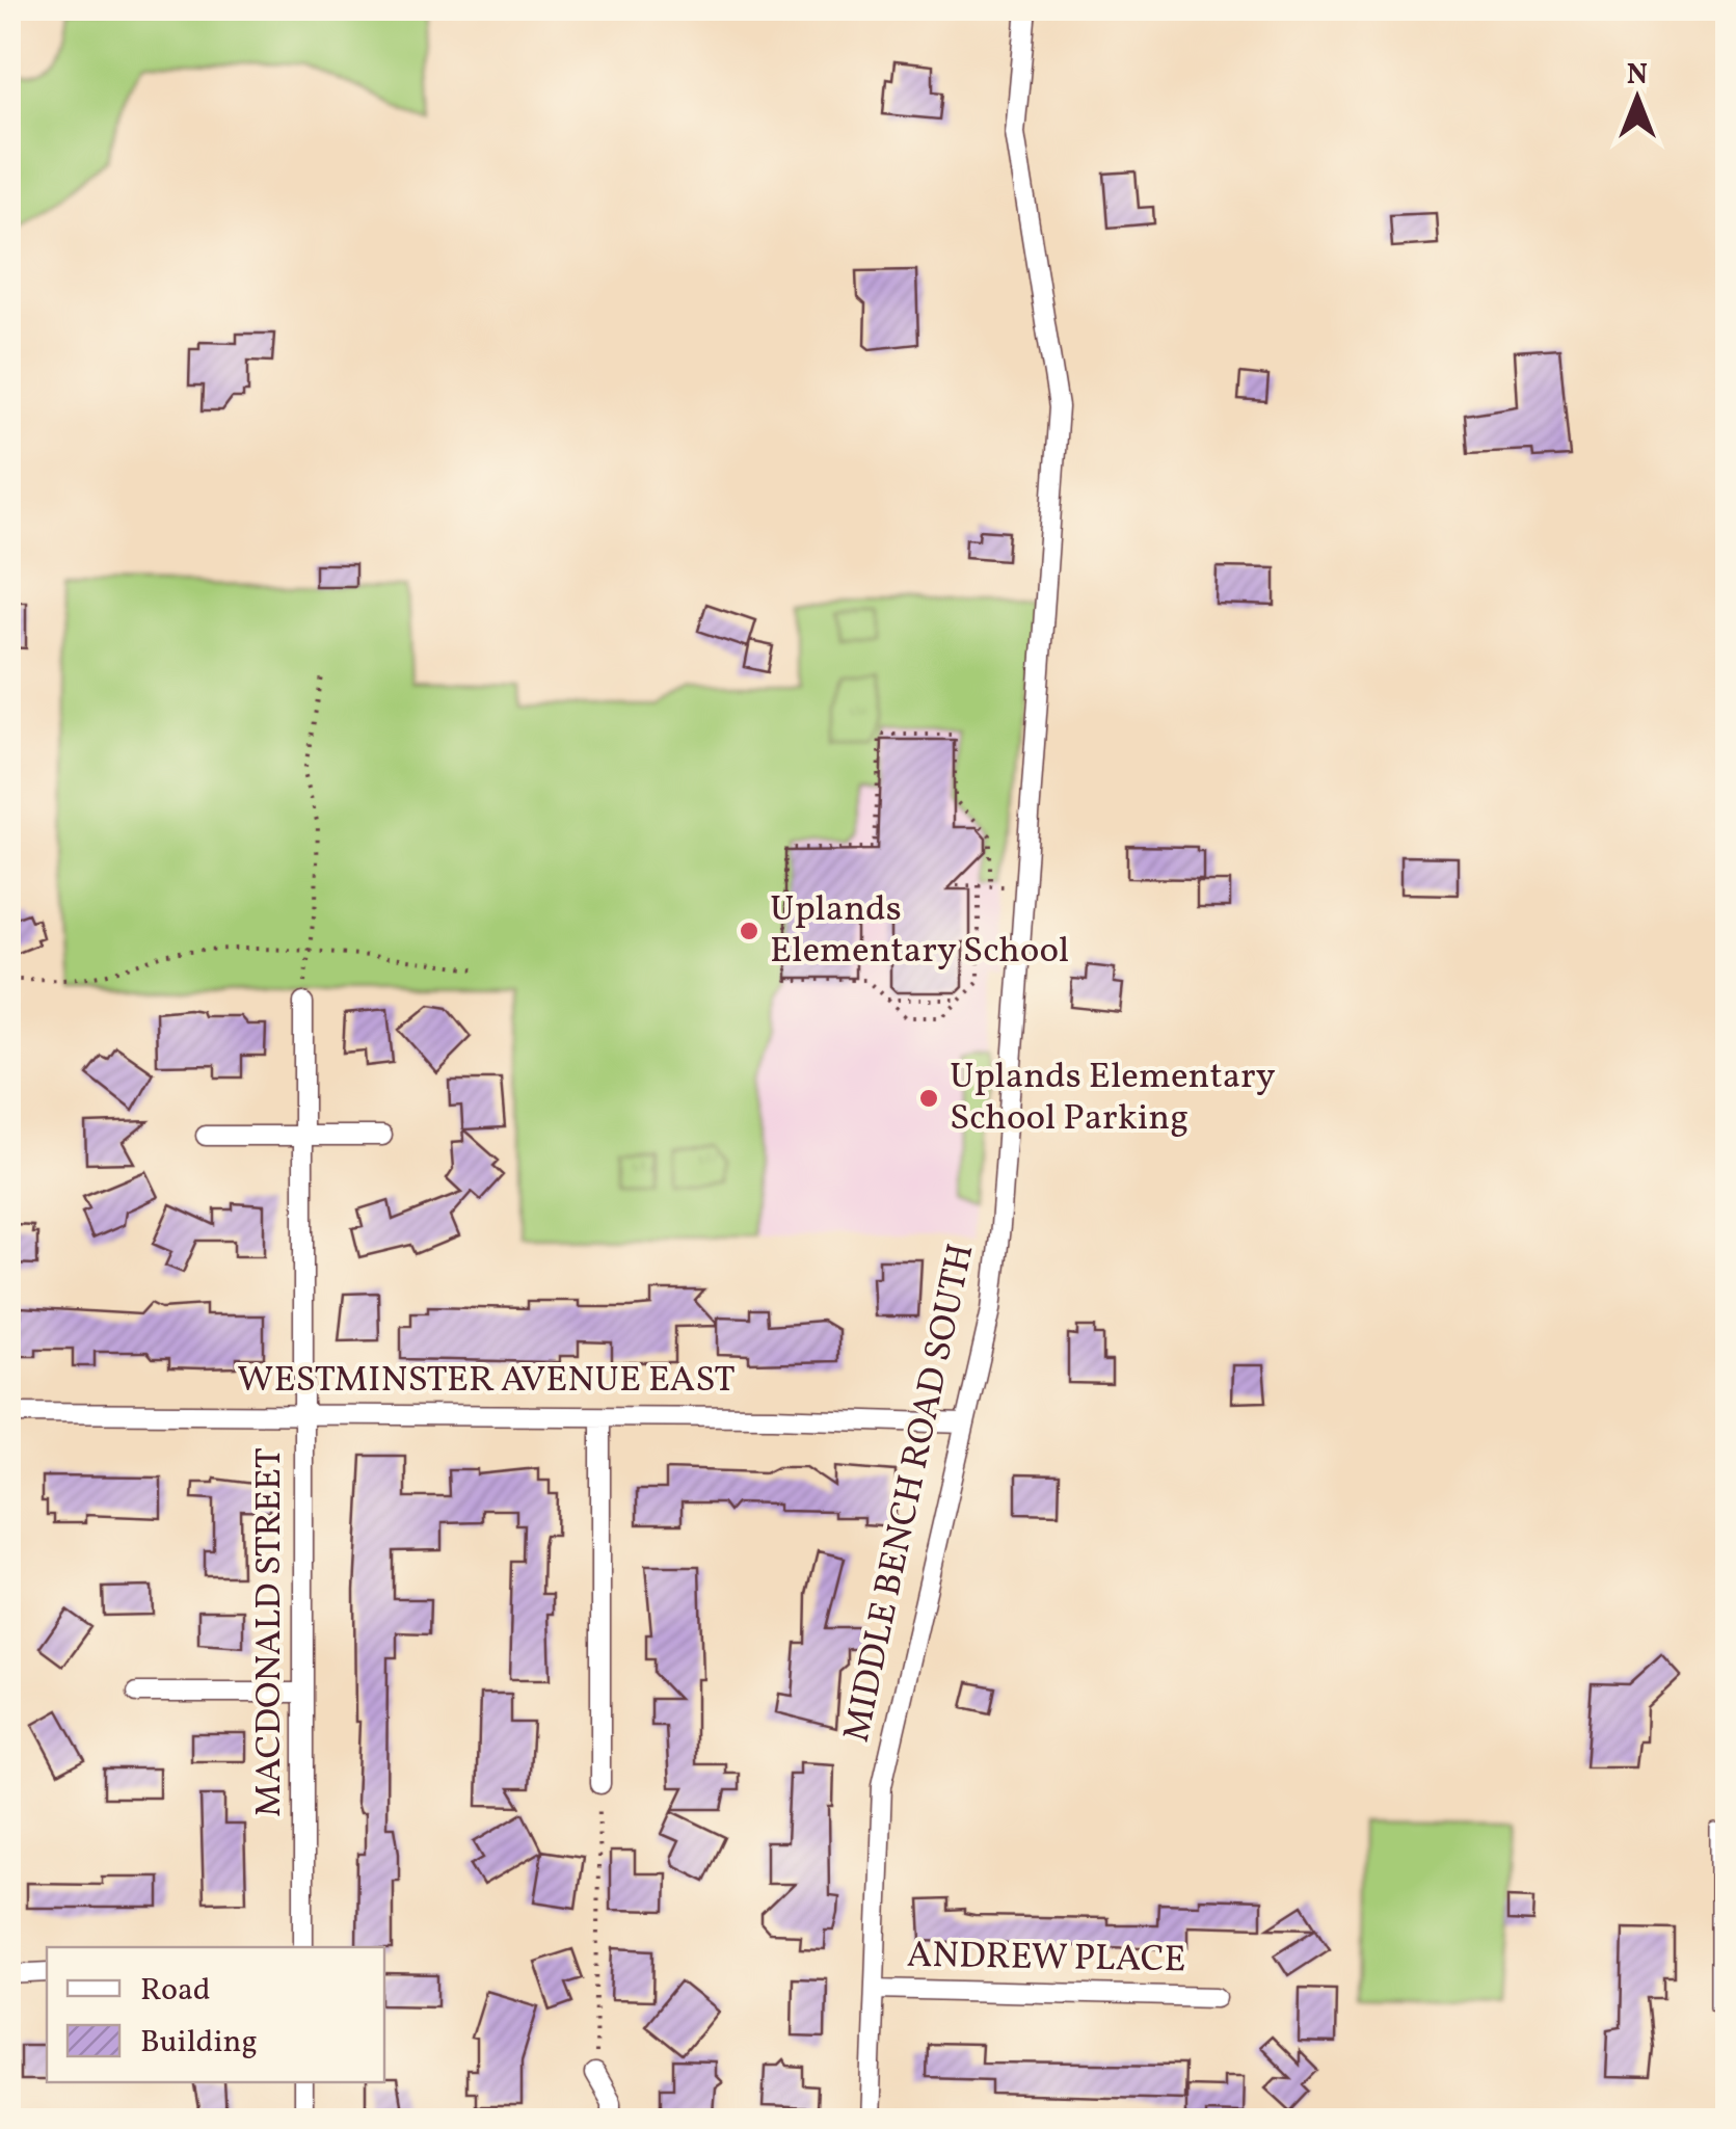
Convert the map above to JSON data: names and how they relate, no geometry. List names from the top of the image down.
{
  "streets": {
    "street": [
      "WESTMINSTER AVENUE EAST",
      "MIDDLE BENCH ROAD SOUTH",
      "MACDONALD STREET",
      "ANDREW PLACE"
    ]
  },
  "crossings": [
    ["WESTMINSTER AVENUE EAST", "MIDDLE BENCH ROAD SOUTH"],
    ["WESTMINSTER AVENUE EAST", "MACDONALD STREET"],
    ["MIDDLE BENCH ROAD SOUTH", "ANDREW PLACE"]
  ],
  "places": ["Uplands Elementary School", "Uplands Elementary School Parking"],
  "legend": ["Road", "Building"],
  "north": "top"
}
